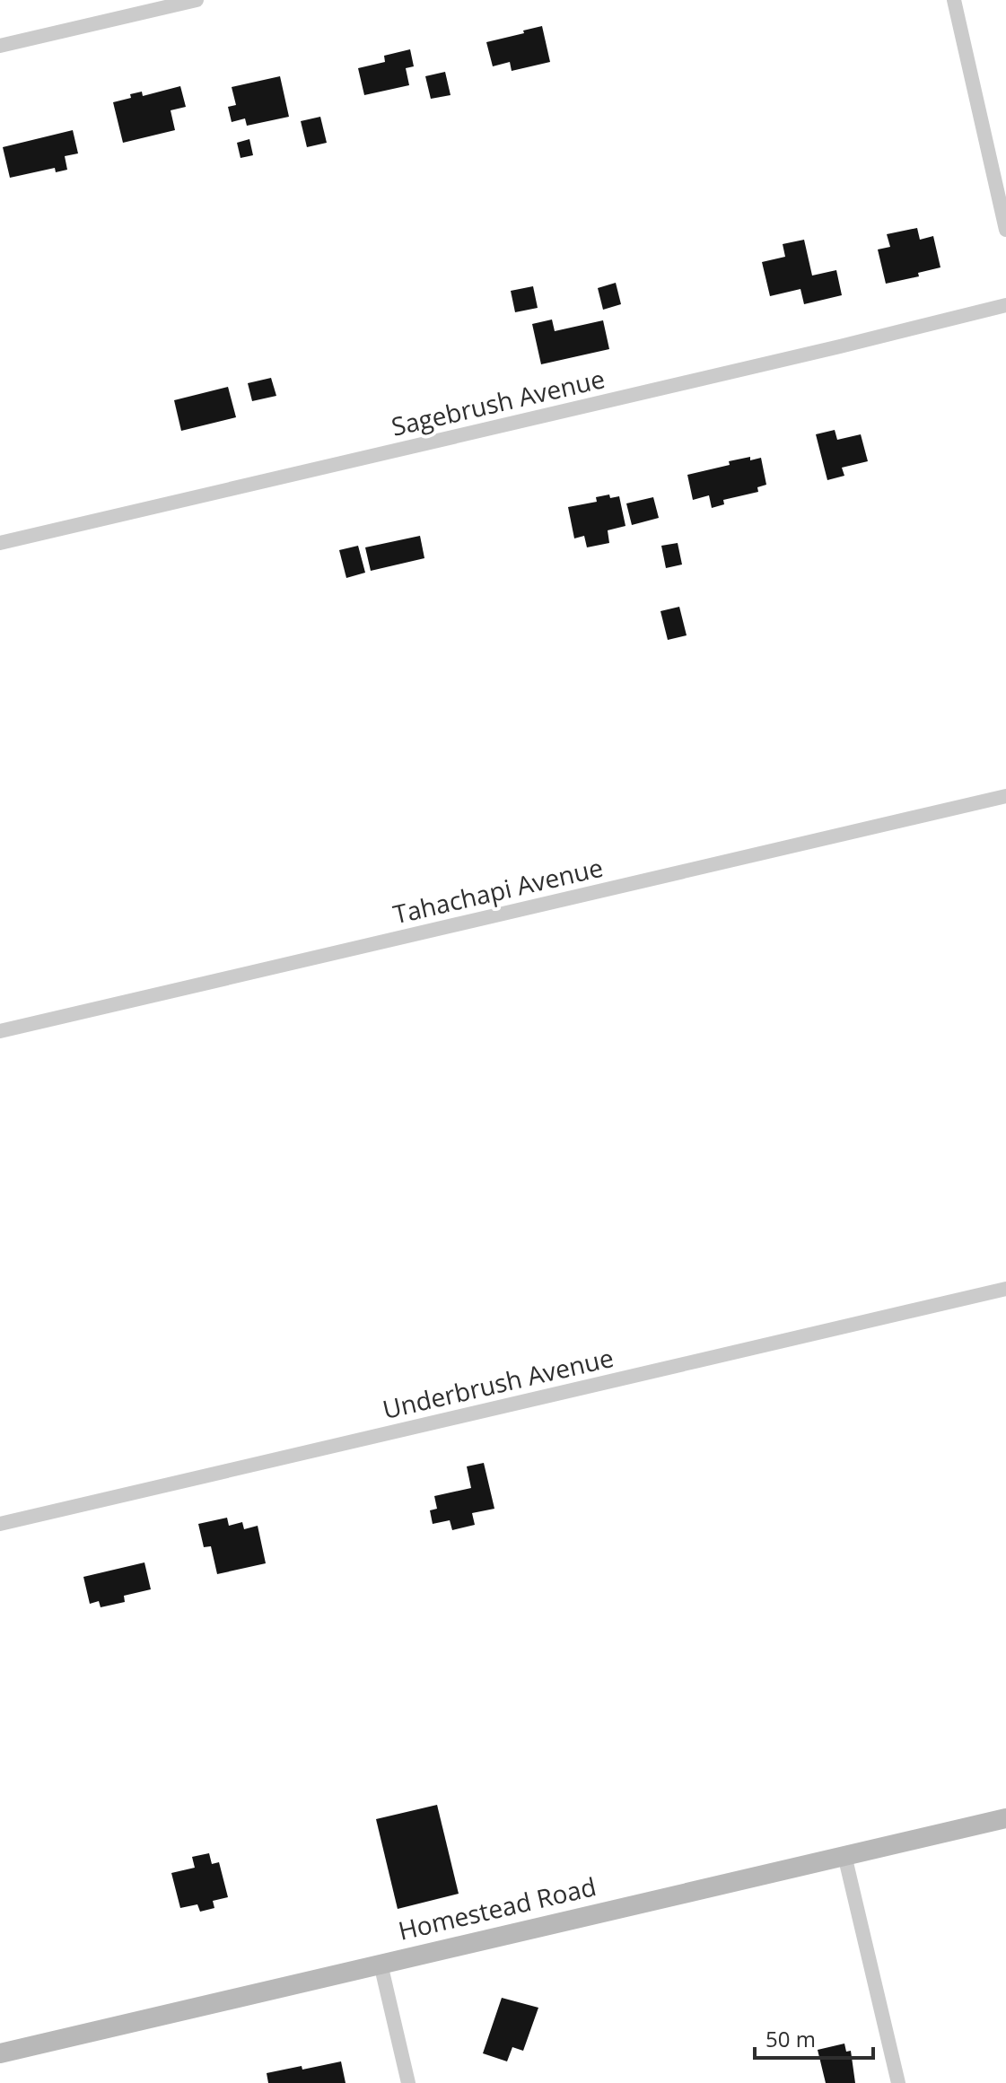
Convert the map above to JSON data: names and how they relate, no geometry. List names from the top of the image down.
{
  "streets": {
    "main road": ["Homestead Road"],
    "street": ["Sagebrush Avenue", "Tahachapi Avenue", "Underbrush Avenue"]
  },
  "scale_bar": "50 m"
}
